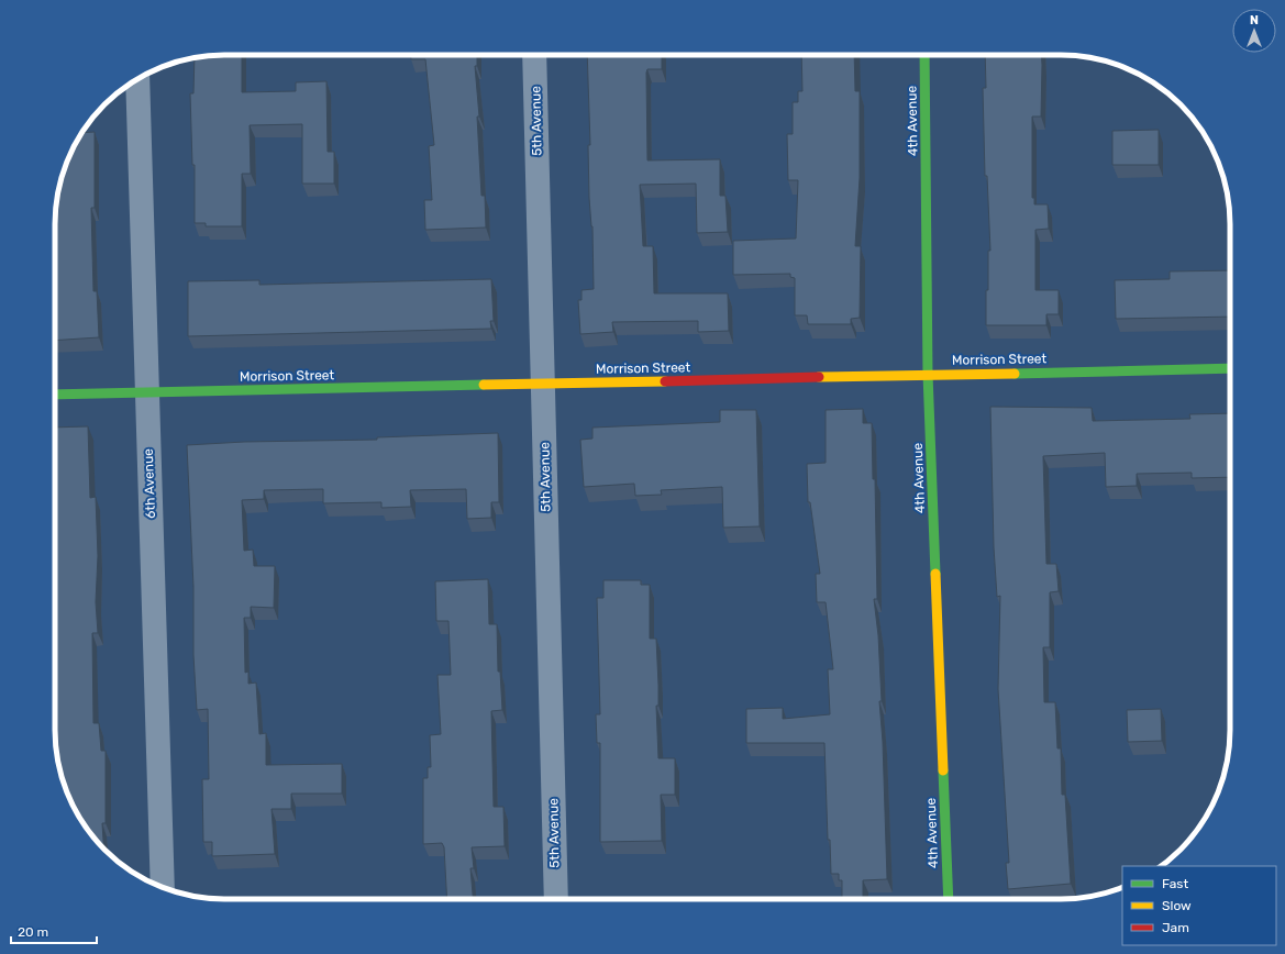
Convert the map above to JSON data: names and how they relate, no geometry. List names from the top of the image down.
{
  "streets": {
    "street": [
      "5th Avenue",
      "4th Avenue",
      "Morrison Street",
      "6th Avenue"
    ]
  },
  "crossings": [
    ["5th Avenue", "Morrison Street"],
    ["4th Avenue", "Morrison Street"],
    ["Morrison Street", "6th Avenue"]
  ],
  "legend": ["Fast", "Slow", "Jam"],
  "scale_bar": "20 m",
  "north": "top"
}
